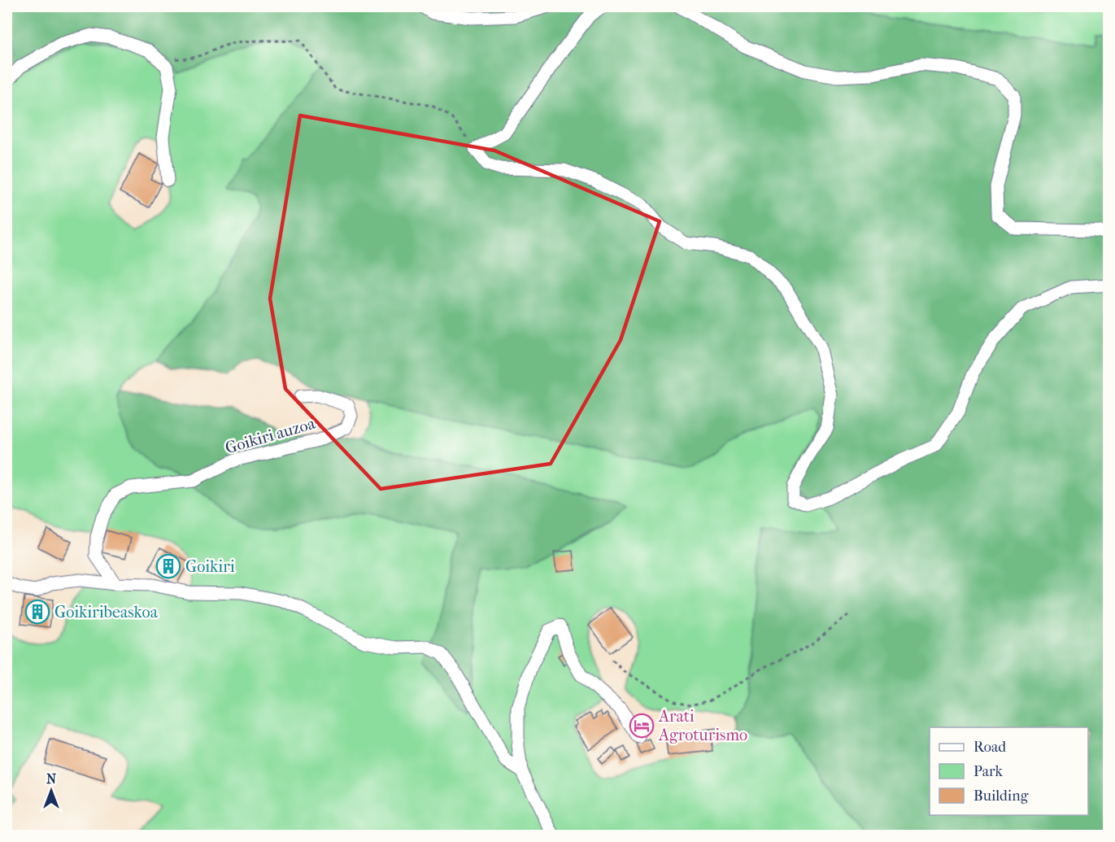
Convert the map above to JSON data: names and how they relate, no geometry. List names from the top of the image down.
{
  "streets": {
    "lane": ["Goikiri auzoa"]
  },
  "places": {
    "building": ["Goikiri", "Goikiribeaskoa"],
    "hotel": ["Arati Agroturismo"]
  },
  "legend": ["Road", "Park", "Building"],
  "north": "top"
}
